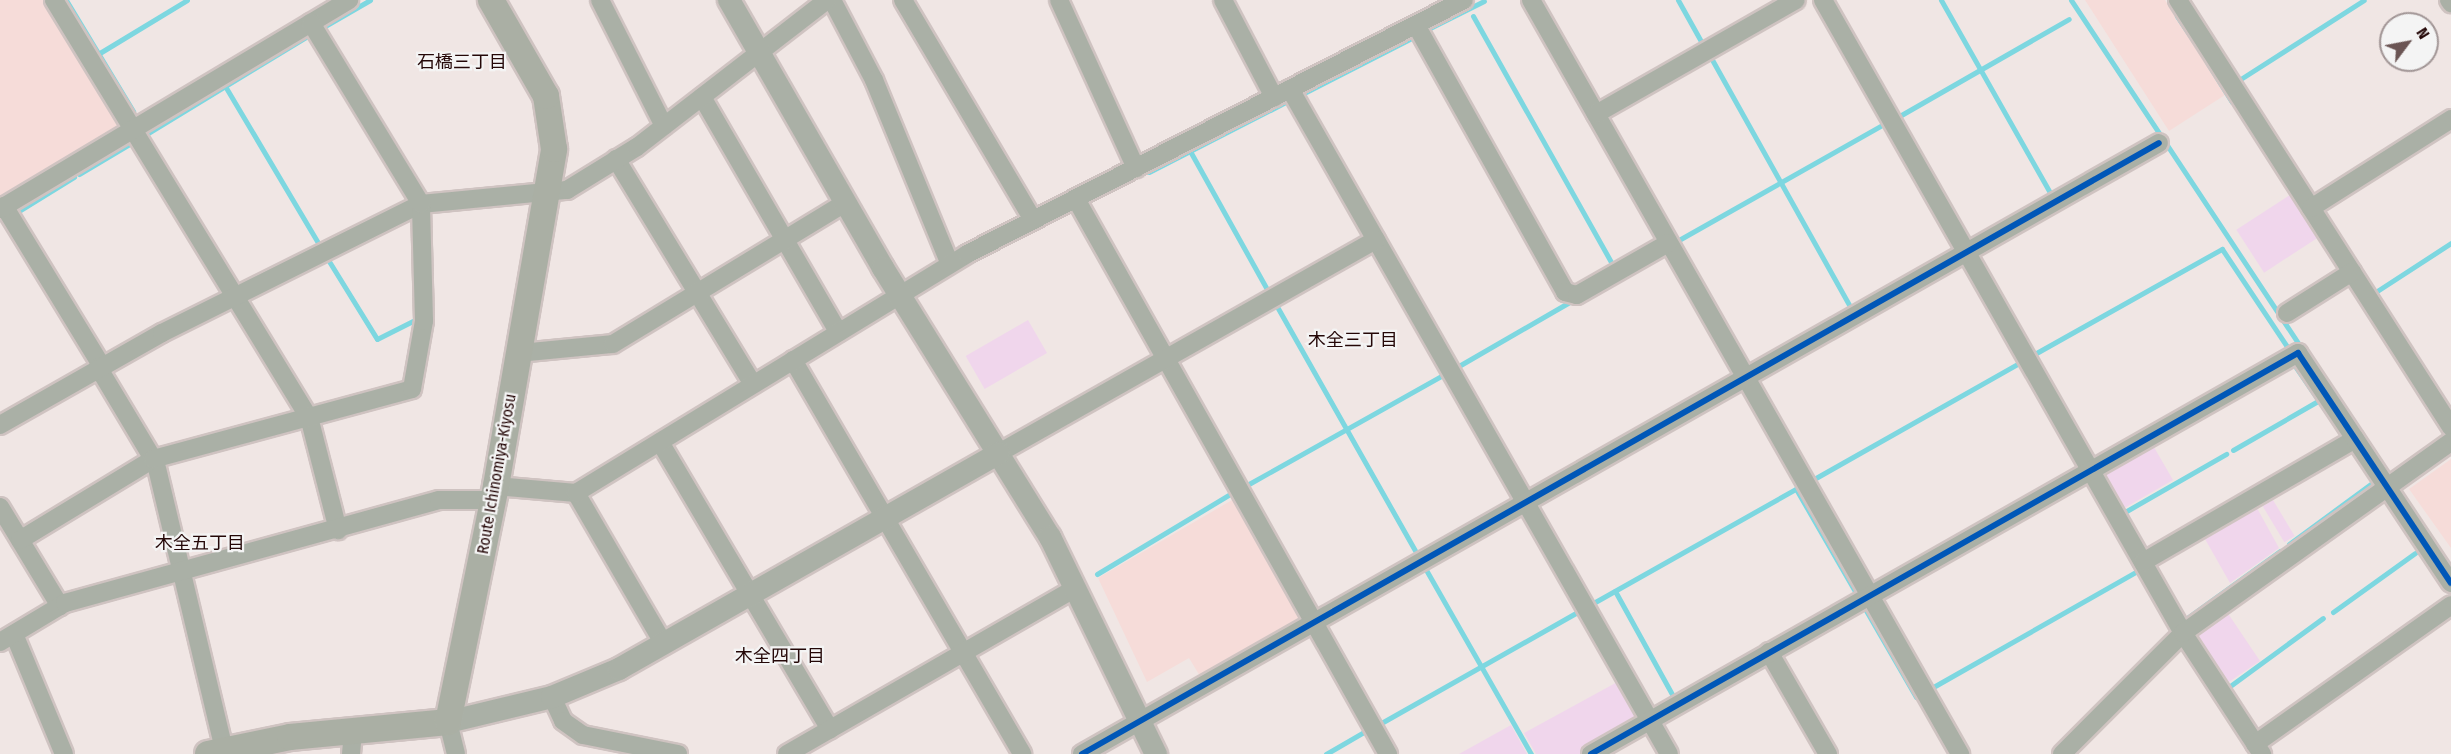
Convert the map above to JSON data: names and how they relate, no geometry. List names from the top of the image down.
{
  "streets": {
    "main road": ["Route Ichinomiya-Kiyosu"]
  },
  "districts": [
    "石橋三丁目",
    "木全三丁目",
    "木全五丁目",
    "木全四丁目"
  ],
  "north": "top right"
}
